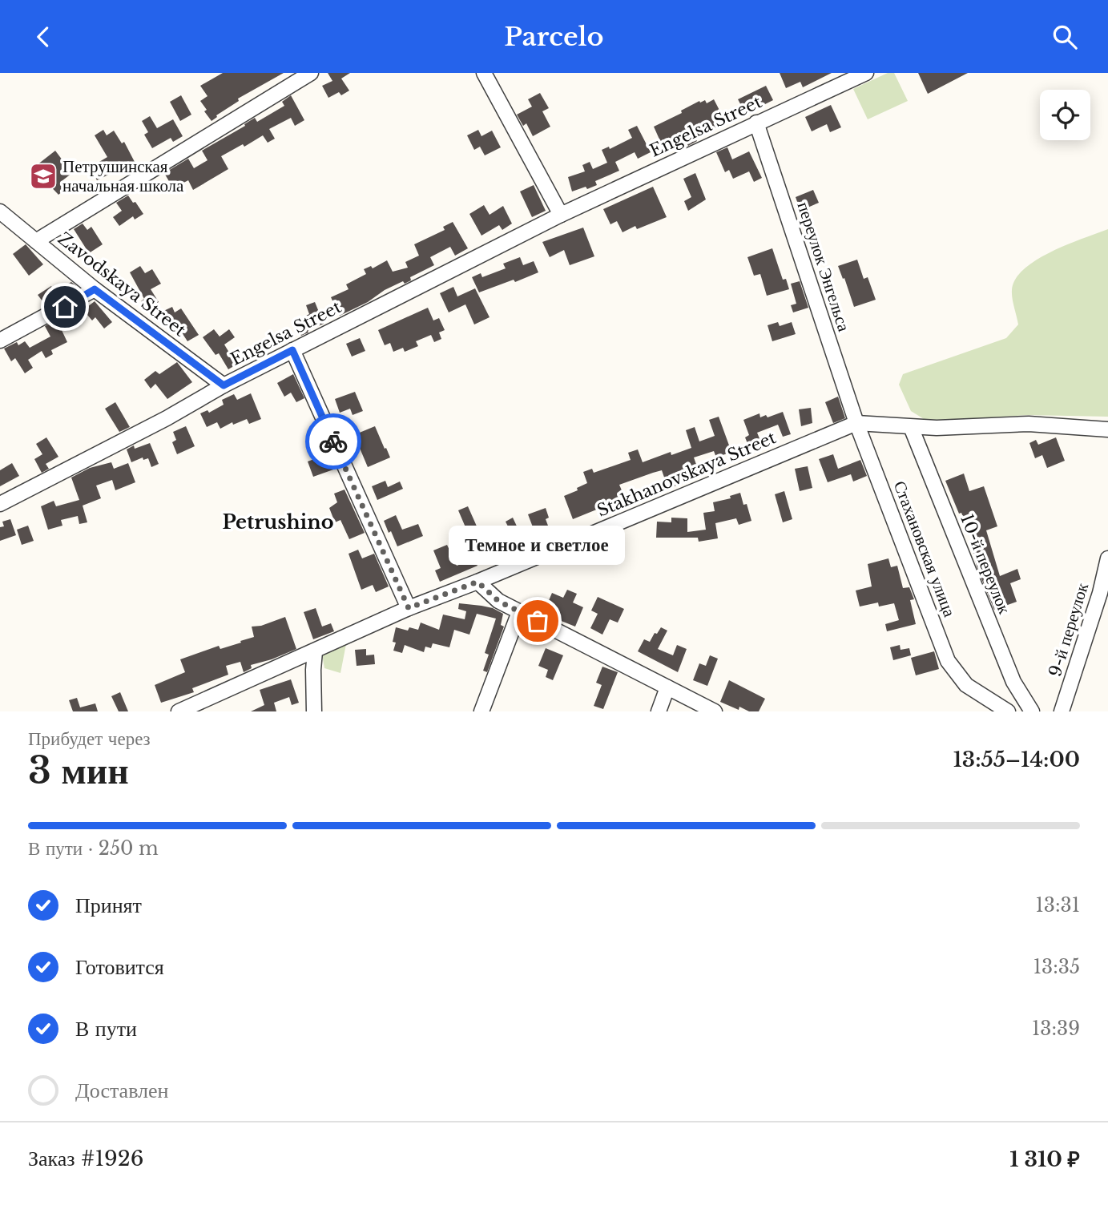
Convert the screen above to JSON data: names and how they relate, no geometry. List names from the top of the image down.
{
  "streets": {
    "street": [
      "Engelsa Street",
      "переулок Энгельса",
      "Zavodskaya Street",
      "Stakhanovskaya Street",
      "Стахановская улица",
      "10-й переулок",
      "9-й переулок"
    ]
  },
  "crossings": [
    ["Engelsa Street", "переулок Энгельса"],
    ["Engelsa Street", "Zavodskaya Street"],
    ["переулок Энгельса", "Stakhanovskaya Street"],
    ["переулок Энгельса", "Стахановская улица"],
    ["Stakhanovskaya Street", "Стахановская улица"]
  ],
  "districts": ["Petrushino"],
  "places": {
    "school or university": ["Петрушинская начальная школа"],
    "other": ["Темное и светлое"]
  },
  "page": {
    "header": "Parcelo",
    "bubble": "Темное и светлое",
    "heading": ["3 мин", "Прибудет через", "13:55–14:00"],
    "panel": ["Заказ #1926", "1 310 ₽"],
    "bar": "В пути · 250 m",
    "list": [
      ["Принят", "13:31"],
      ["Готовится", "13:35"],
      ["В пути", "13:39"],
      "Доставлен"
    ]
  }
}
